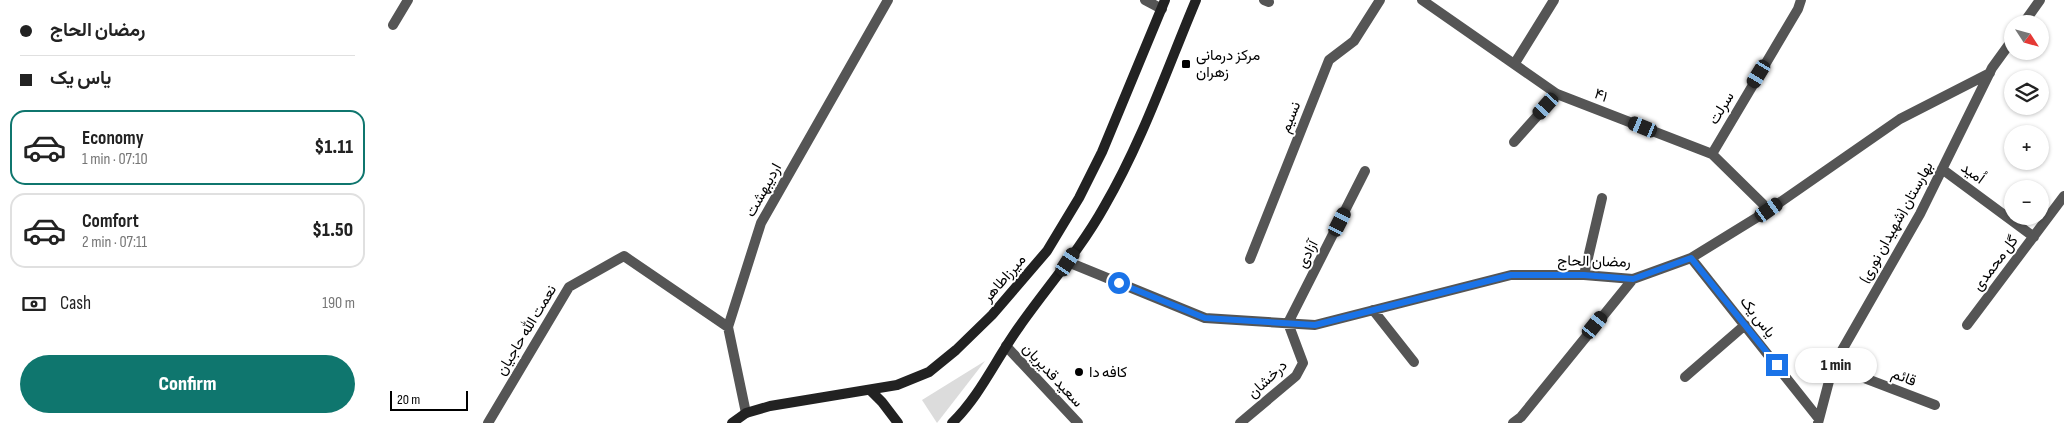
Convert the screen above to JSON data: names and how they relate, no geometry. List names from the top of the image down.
{
  "streets": {
    "main road": ["میرزاطاهر"],
    "street": [
      "۴۱",
      "سرلت",
      "نسیم",
      "اُمید",
      "اردیبهشت",
      "بهارستان (شهیدان نوری)",
      "آزادی",
      "رمضان الحاج",
      "گل محمدی",
      "یاس یک",
      "نعمت الله حاجیان",
      "سعید قدیریان",
      "قائم",
      "درخشان"
    ]
  },
  "crossings": [
    ["۴۱", "سرلت"],
    ["۴۱", "رمضان الحاج"],
    ["اُمید", "بهارستان (شهیدان نوری)"],
    ["اُمید", "گل محمدی"],
    ["اردیبهشت", "میرزاطاهر"],
    ["اردیبهشت", "نعمت الله حاجیان"],
    ["بهارستان (شهیدان نوری)", "رمضان الحاج"],
    ["بهارستان (شهیدان نوری)", "یاس یک"],
    ["بهارستان (شهیدان نوری)", "قائم"],
    ["آزادی", "رمضان الحاج"],
    ["آزادی", "درخشان"],
    ["رمضان الحاج", "یاس یک"],
    ["رمضان الحاج", "درخشان"]
  ],
  "places": {
    "transit": ["مرکز درمانی زهران"],
    "other": ["کافه دا"]
  },
  "scale_bar": "20 m",
  "north": "bottom right",
  "page": {
    "banner": ["رمضان الحاج", "یاس یک"],
    "map_buttons": ["+", "−"],
    "list": [
      {
        "name": "Economy",
        "note": "1 min · 07:10",
        "value": "$1.11"
      },
      {
        "name": "Comfort",
        "note": "2 min · 07:11",
        "value": "$1.50"
      }
    ],
    "pay": ["Cash", "190 m"],
    "buttons": "Confirm",
    "bubble": "1 min",
    "scale": "20 m"
  }
}
